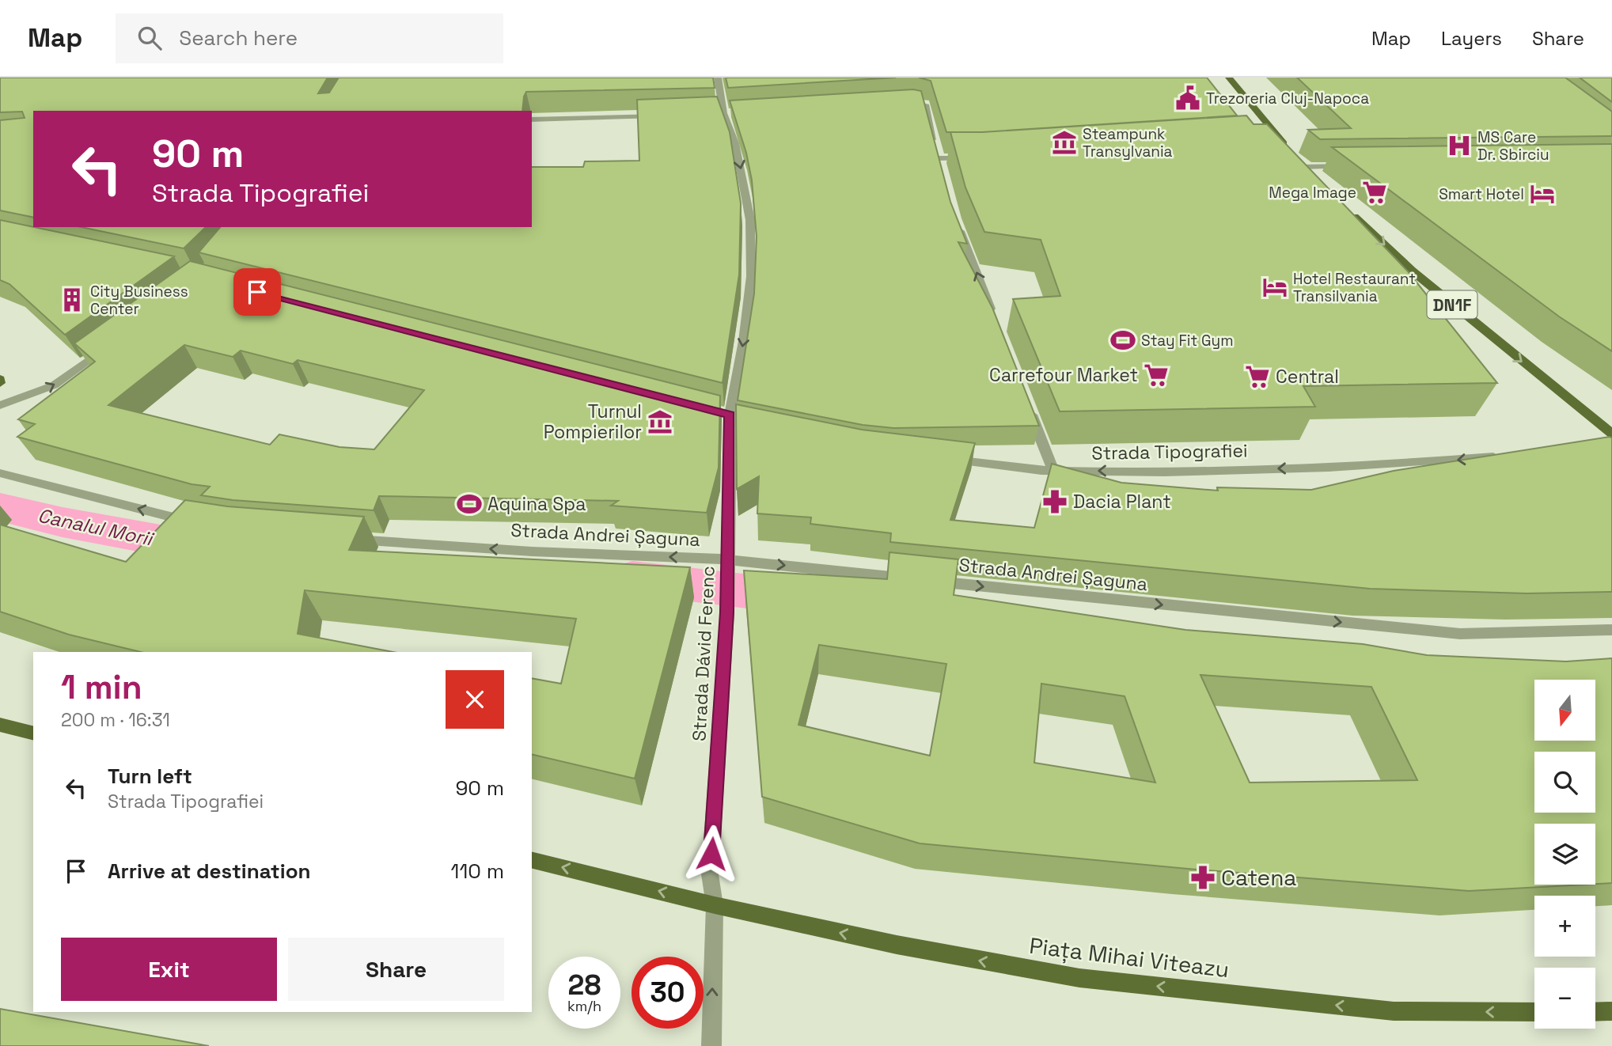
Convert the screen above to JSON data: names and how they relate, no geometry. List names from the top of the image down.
{
  "streets": {
    "main road": ["DN1F", "Piața Mihai Viteazu"],
    "street": ["Strada Tipografiei", "Strada Andrei Șaguna", "Strada Dávid Ferenc"]
  },
  "crossings": [
    ["Strada Andrei Șaguna", "Strada Dávid Ferenc"],
    ["Strada Dávid Ferenc", "Piața Mihai Viteazu"]
  ],
  "one_way": ["Strada Tipografiei", "Strada Dávid Ferenc", "Piața Mihai Viteazu"],
  "water": ["Canalul Morii"],
  "places": {
    "public building": ["Trezoreria Cluj-Napoca"],
    "museum": ["Steampunk Transylvania", "Turnul Pompierilor"],
    "hospital": ["MS Care Dr. Sbirciu"],
    "supermarket": ["Mega Image", "Carrefour Market", "Central"],
    "hotel": ["Smart Hotel", "Hotel Restaurant Transilvania"],
    "building": ["City Business Center"],
    "sports": ["Stay Fit Gym", "Aquina Spa"],
    "pharmacy": ["Dacia Plant", "Catena"]
  },
  "north": "bottom",
  "page": {
    "header": "Map",
    "search": "Search here",
    "nav": ["Map", "Layers", "Share"],
    "turn": ["90 m", "Strada Tipografiei"],
    "heading": ["1 min", "200 m · 16:31"],
    "map_buttons": ["+", "−"],
    "list": [
      {
        "name": "Turn left",
        "note": "Strada Tipografiei",
        "value": "90 m"
      },
      {
        "name": "Arrive at destination",
        "value": "110 m"
      }
    ],
    "buttons": ["Exit", "Share"],
    "speed": "28 km/h",
    "limit": "30"
  }
}
